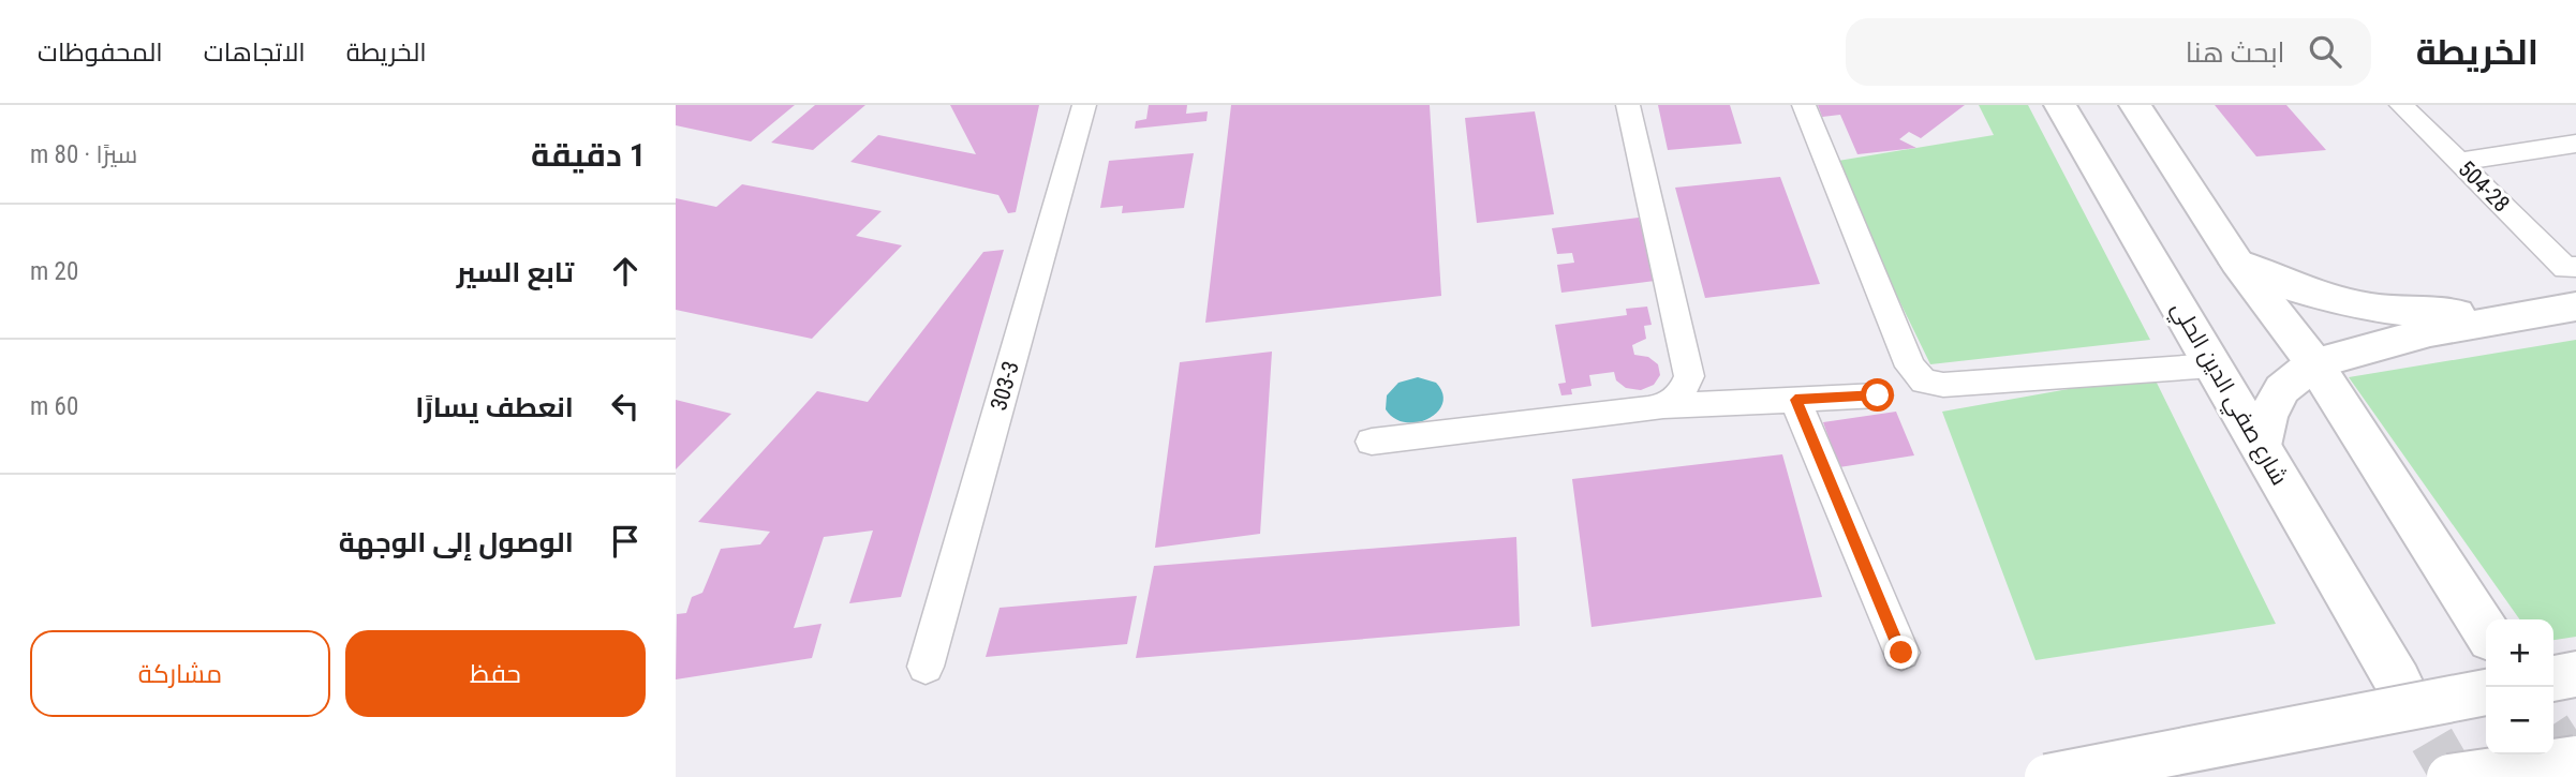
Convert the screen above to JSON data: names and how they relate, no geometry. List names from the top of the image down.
{
  "streets": {
    "main road": ["شارع صفي الدين الحلي"],
    "street": ["504-28", "303-3"]
  },
  "page": {
    "header": "الخريطة",
    "search": "ابحث هنا",
    "nav": ["الخريطة", "الاتجاهات", "المحفوظات"],
    "heading": ["1 دقيقة", "سيرًا · 80 m"],
    "list": [
      ["تابع السير", "20 m"],
      ["انعطف يسارًا", "60 m"],
      "الوصول إلى الوجهة"
    ],
    "buttons": ["حفظ", "مشاركة"],
    "map_buttons": ["+", "−"]
  }
}
